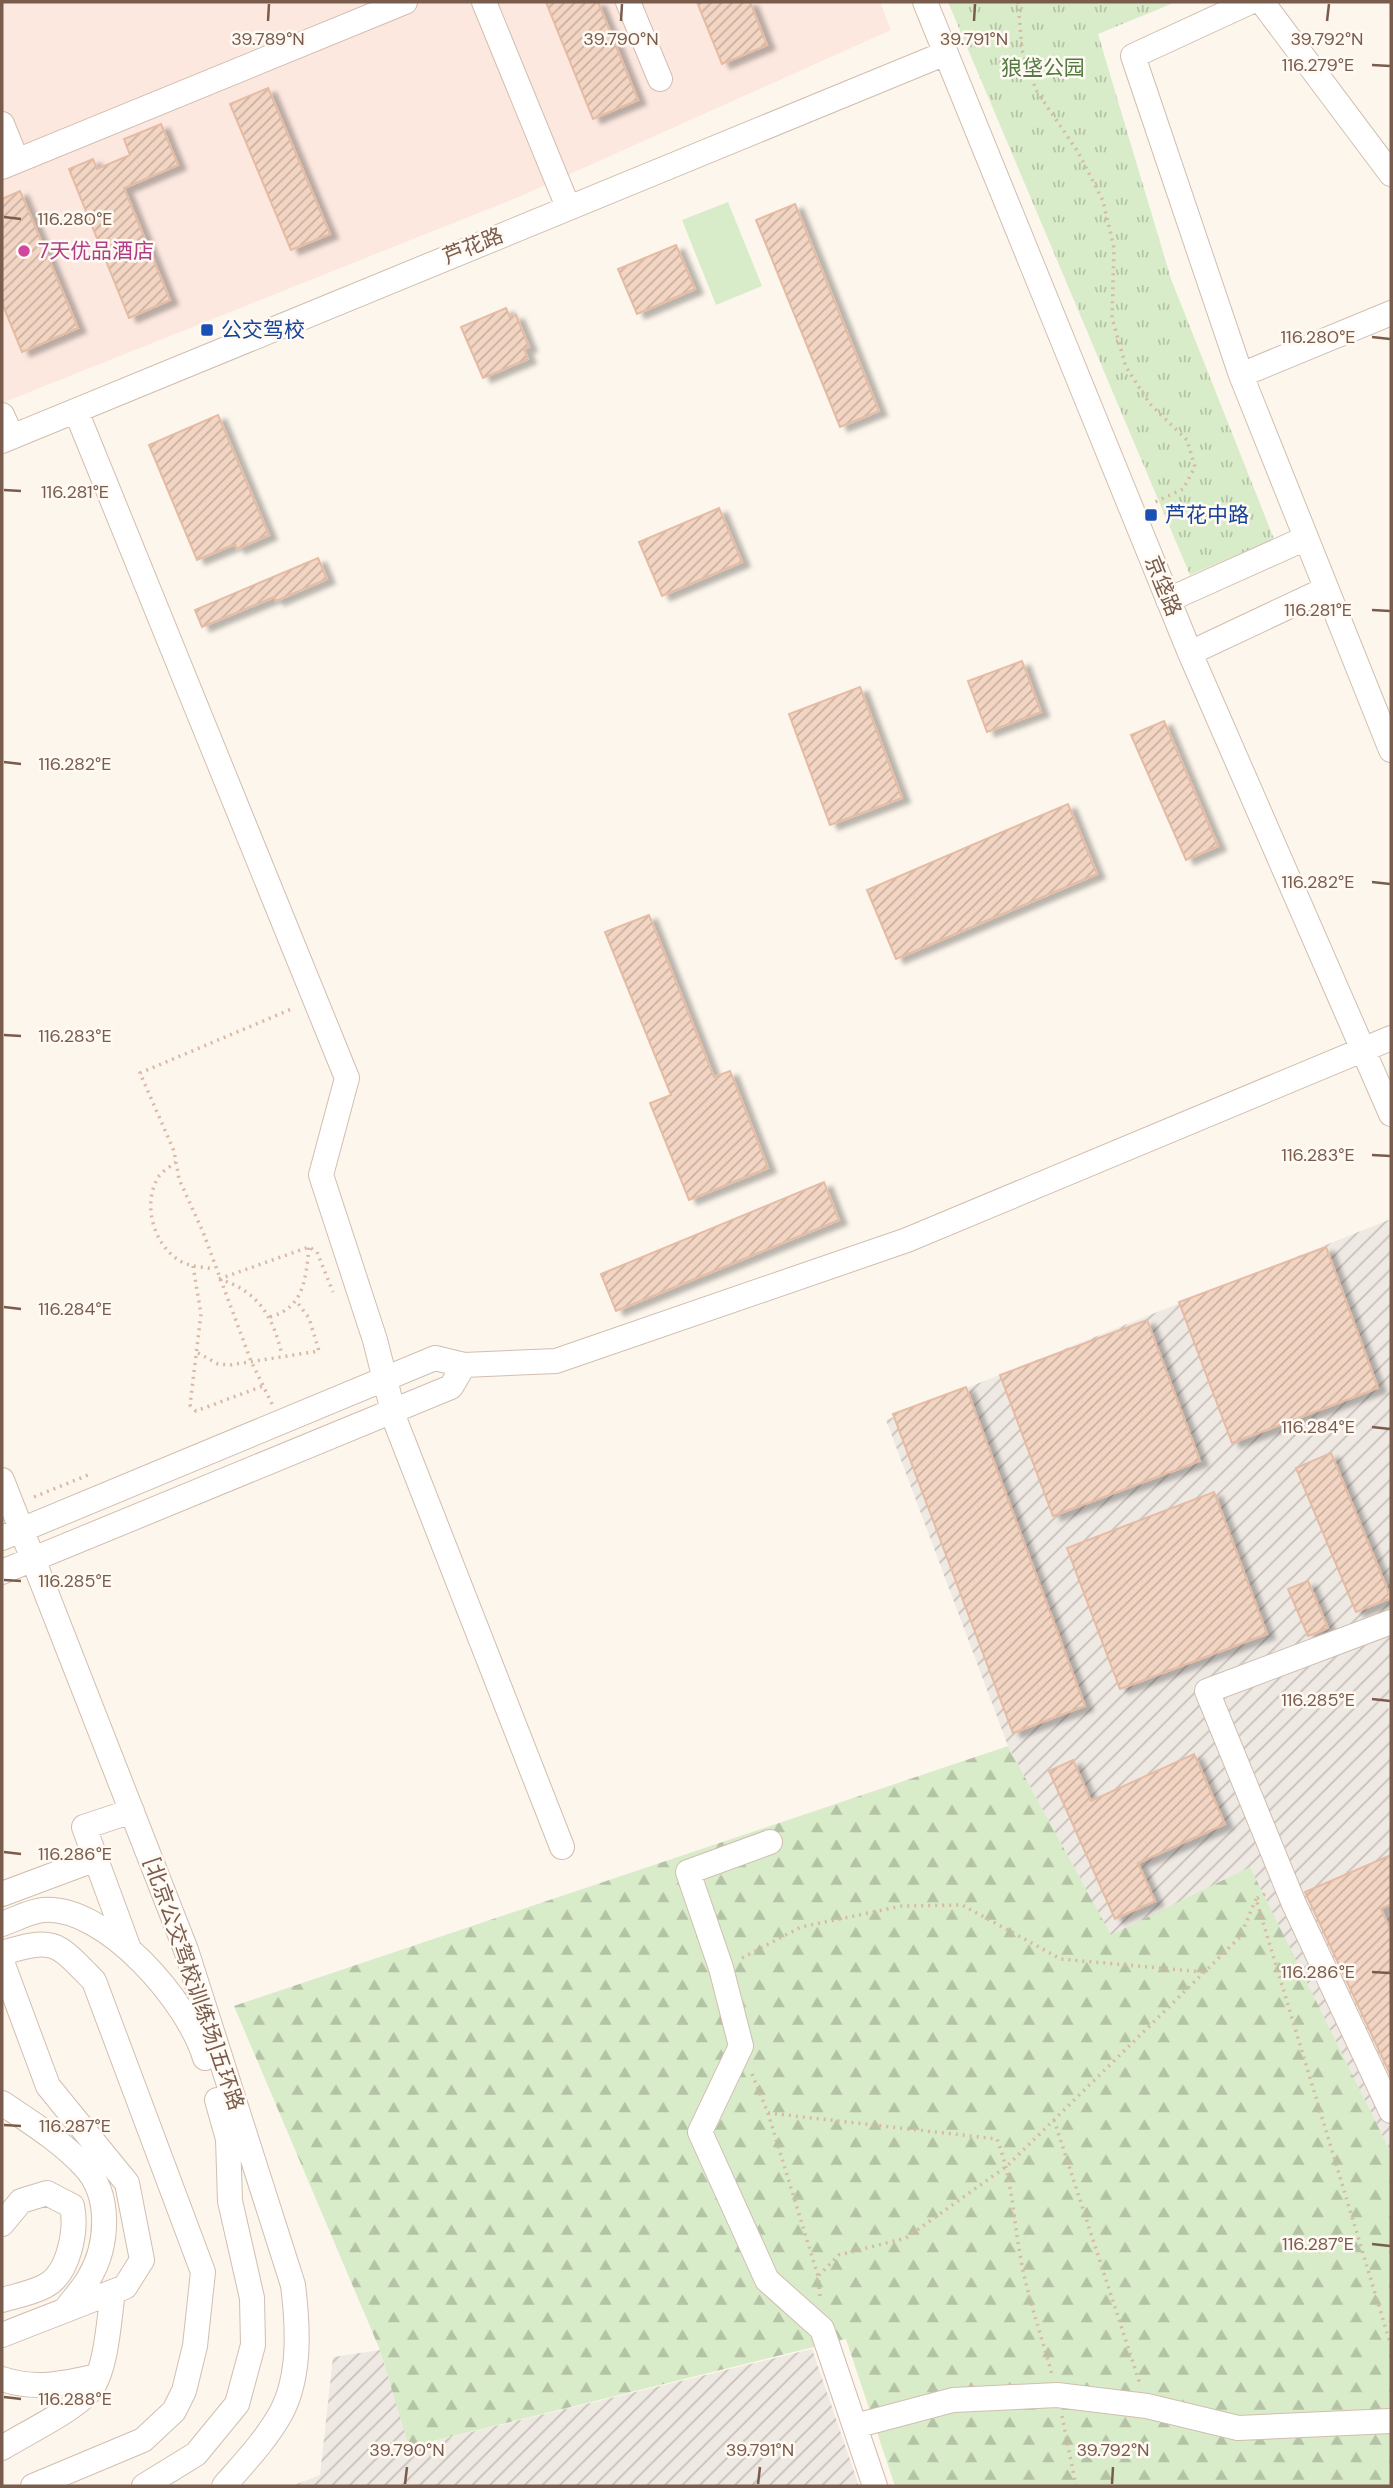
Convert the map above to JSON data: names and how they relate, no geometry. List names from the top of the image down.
{
  "streets": {
    "street": ["芦花路", "京垡路", "[北京公交驾校训练场]五环路"]
  },
  "crossings": [
    ["芦花路", "京垡路"]
  ],
  "parks": ["狼垡公园"],
  "places": {
    "other": ["7天优品酒店"],
    "transit": ["公交驾校", "芦花中路"]
  },
  "coordinates": [
    "39.789°N",
    "39.790°N",
    "39.791°N",
    "39.792°N",
    "116.279°E",
    "116.280°E",
    "116.281°E",
    "116.282°E",
    "116.283°E",
    "116.284°E",
    "116.285°E",
    "116.286°E",
    "116.287°E",
    "116.288°E"
  ]
}
